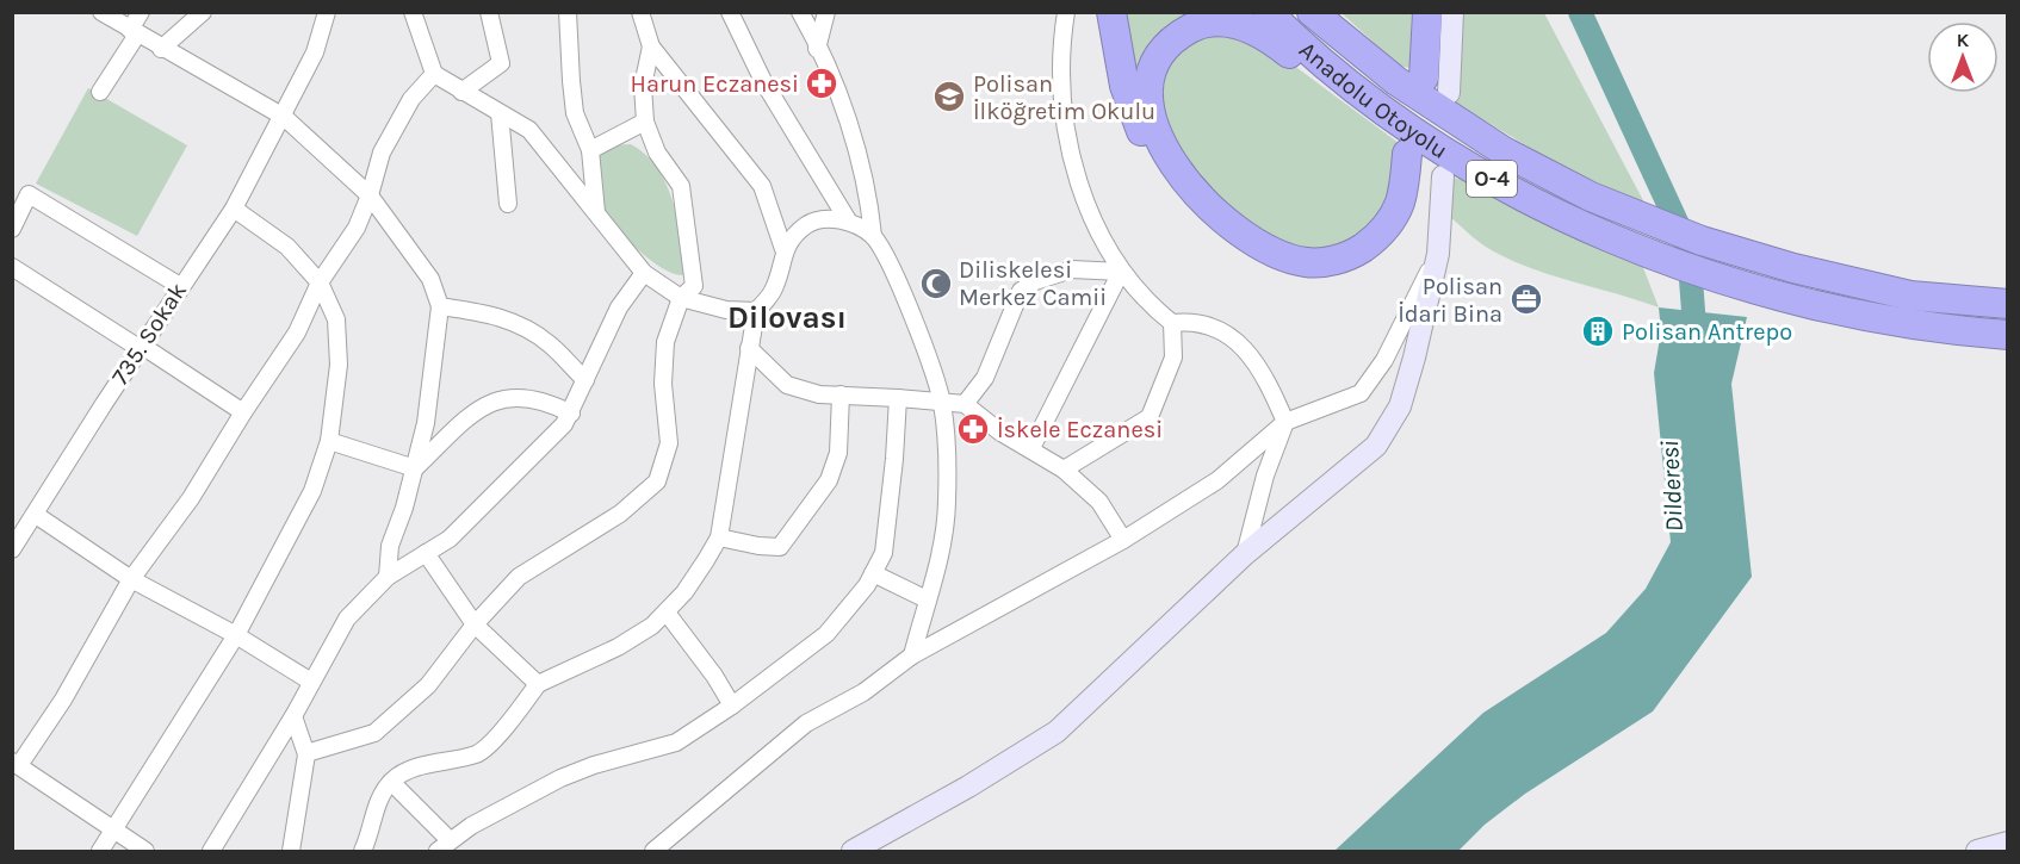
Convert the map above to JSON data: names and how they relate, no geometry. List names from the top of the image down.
{
  "streets": {
    "highway": ["Anadolu Otoyolu", "O-4"],
    "street": ["735. Sokak"]
  },
  "districts": ["Dilovası"],
  "water": ["Dilderesi"],
  "places": {
    "pharmacy": ["Harun Eczanesi", "İskele Eczanesi"],
    "school or university": ["Polisan İlköğretim Okulu"],
    "mosque": ["Diliskelesi Merkez Camii"],
    "office": ["Polisan İdari Bina"],
    "building": ["Polisan Antrepo"]
  },
  "north": "top"
}
